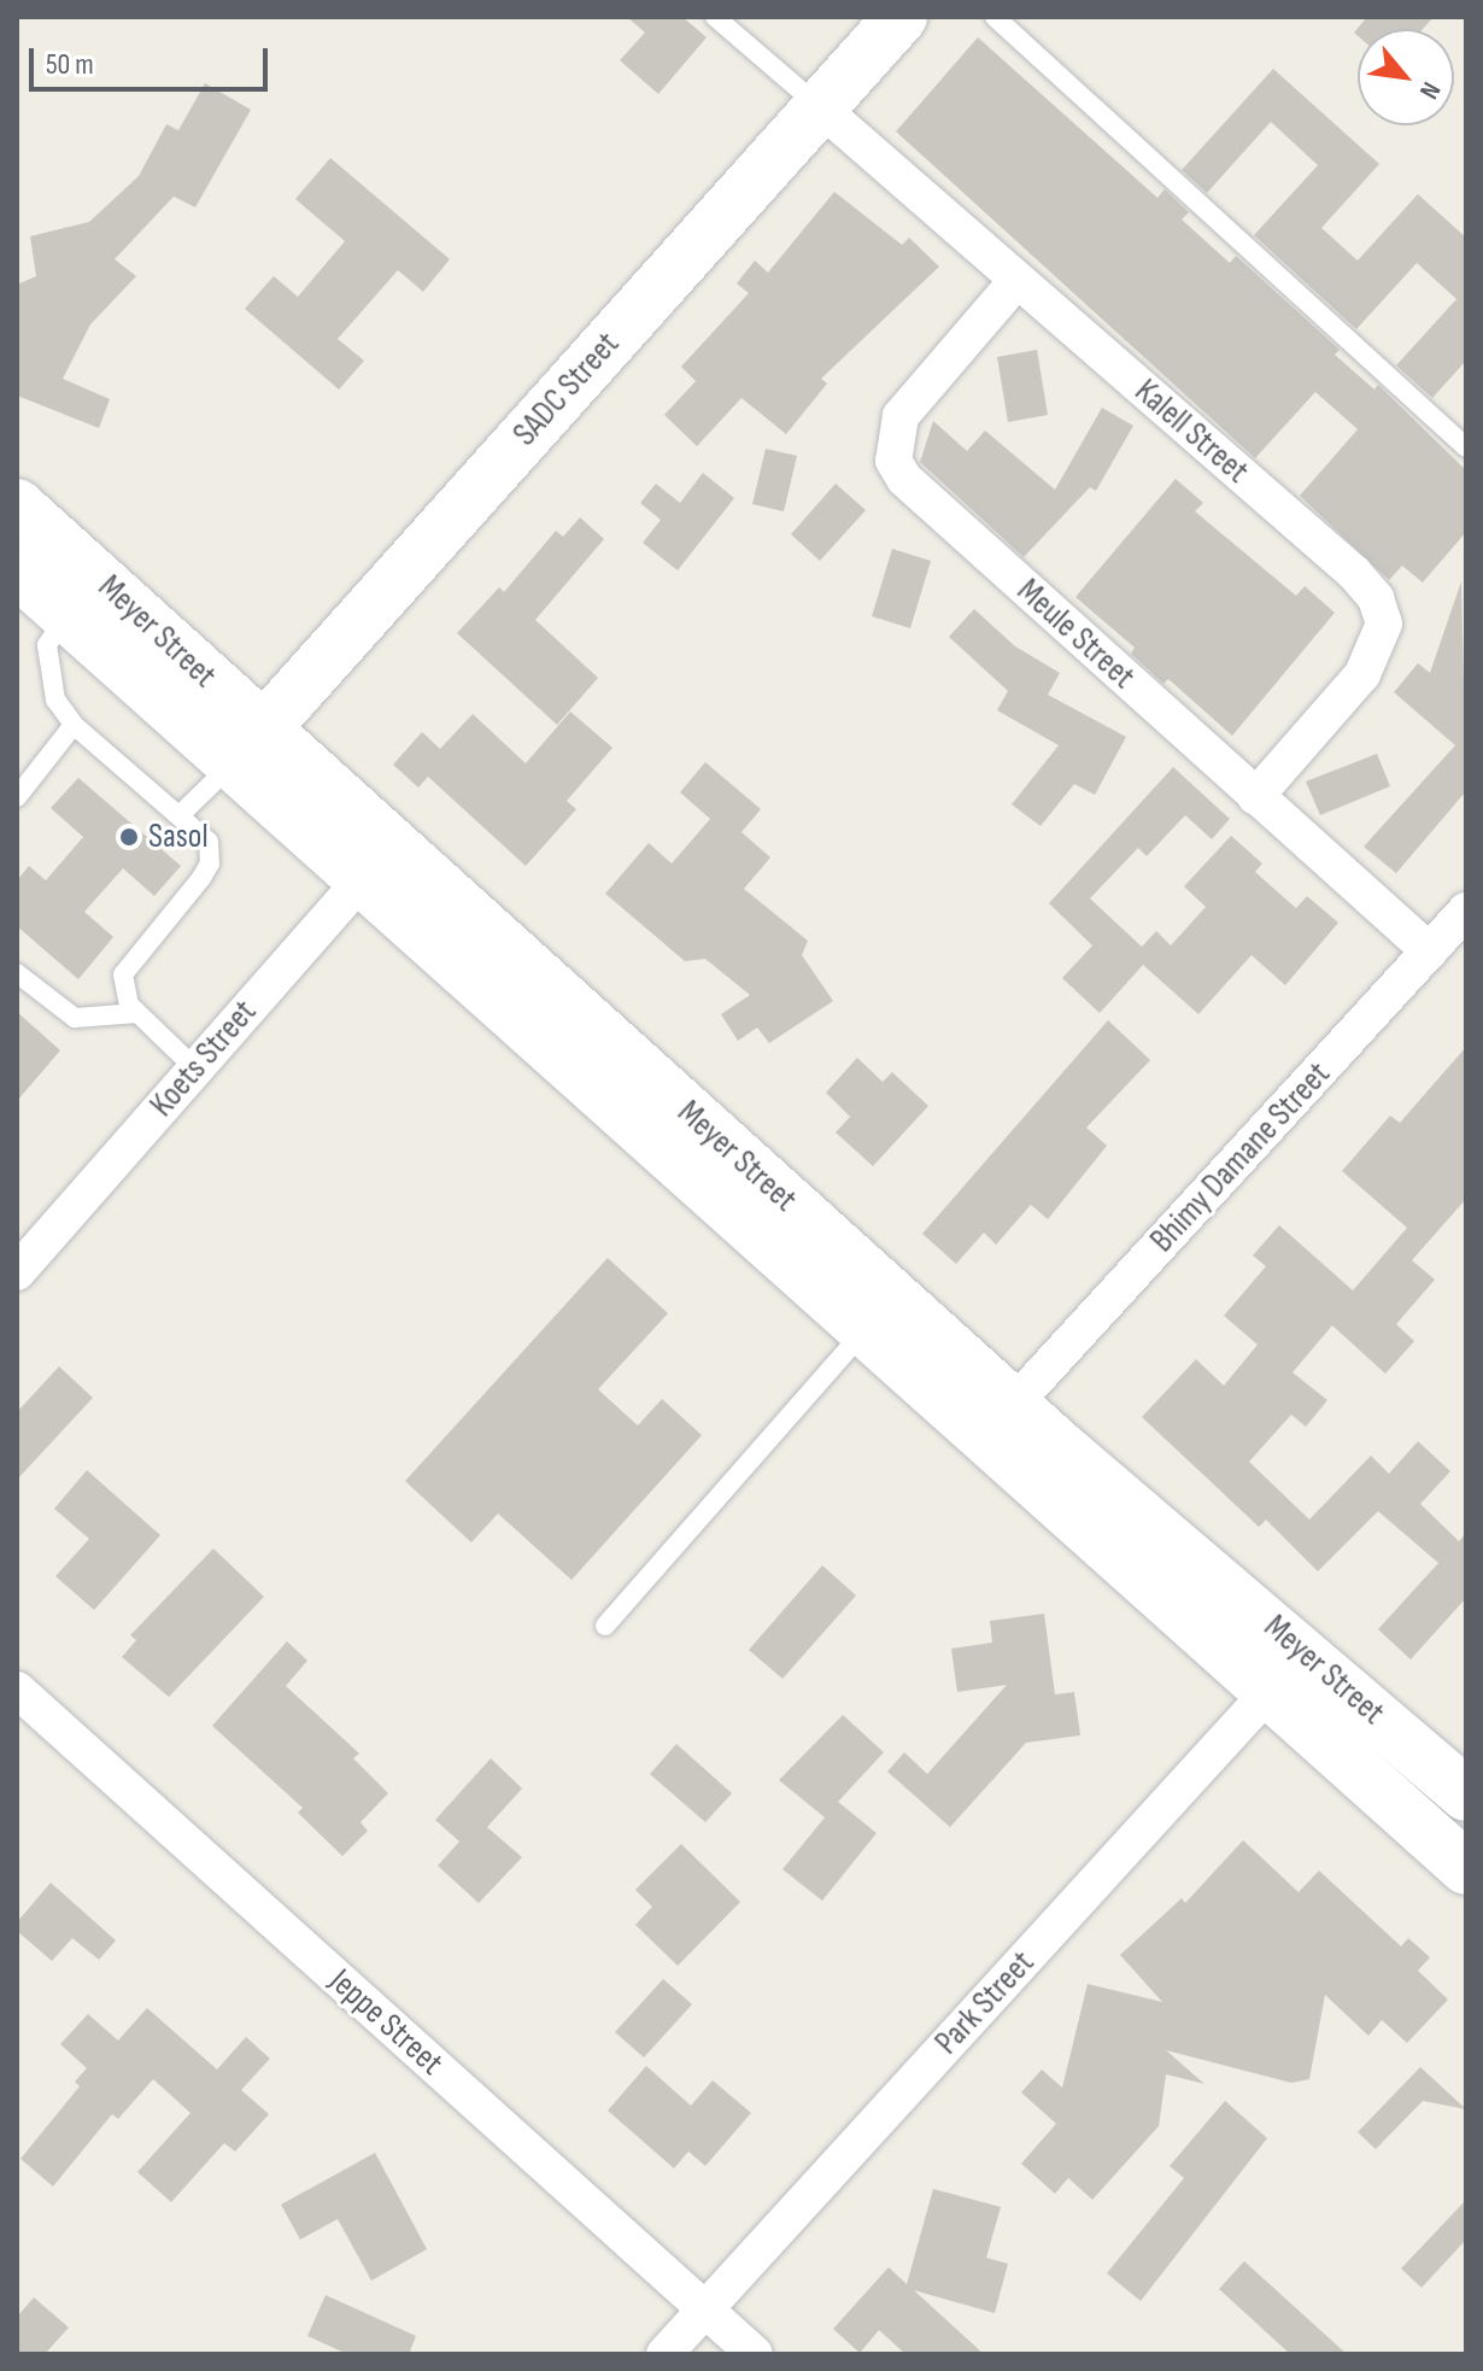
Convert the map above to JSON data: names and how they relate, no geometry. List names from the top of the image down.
{
  "streets": {
    "main road": ["SADC Street", "Meyer Street"],
    "street": [
      "Kalell Street",
      "Meule Street",
      "Koets Street",
      "Bhimy Damane Street",
      "Park Street",
      "Jeppe Street"
    ]
  },
  "crossings": [
    ["SADC Street", "Kalell Street"],
    ["SADC Street", "Meyer Street"],
    ["Kalell Street", "Meule Street"],
    ["Meyer Street", "Koets Street"],
    ["Meyer Street", "Bhimy Damane Street"],
    ["Meyer Street", "Park Street"],
    ["Meule Street", "Bhimy Damane Street"],
    ["Park Street", "Jeppe Street"]
  ],
  "places": ["Sasol"],
  "scale_bar": "50 m",
  "north": "bottom right"
}
